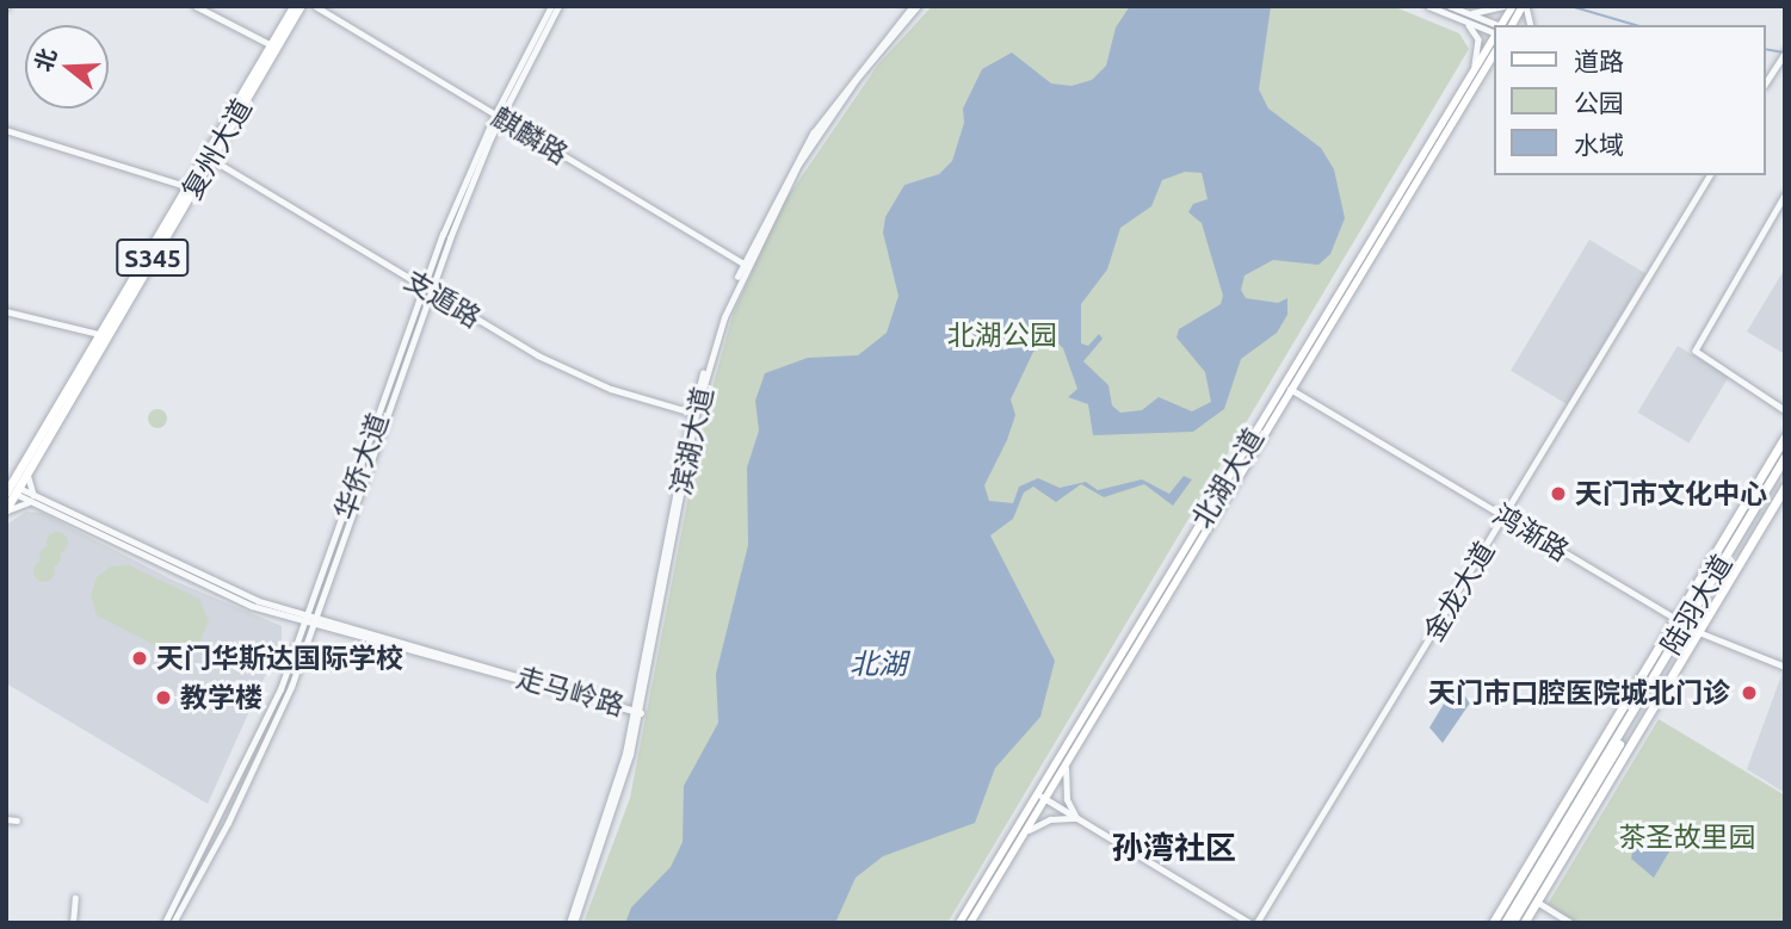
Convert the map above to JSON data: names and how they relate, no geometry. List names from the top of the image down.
{
  "streets": {
    "main road": [
      "复州大道",
      "S345",
      "北湖大道",
      "陆羽大道"
    ],
    "street": [
      "麒麟路",
      "支遁路",
      "滨湖大道",
      "华侨大道",
      "鸿渐路",
      "金龙大道",
      "走马岭路"
    ]
  },
  "crossings": [
    ["麒麟路", "滨湖大道"],
    ["麒麟路", "华侨大道"],
    ["复州大道", "支遁路"],
    ["复州大道", "走马岭路"],
    ["支遁路", "滨湖大道"],
    ["支遁路", "华侨大道"],
    ["滨湖大道", "走马岭路"],
    ["华侨大道", "走马岭路"],
    ["北湖大道", "鸿渐路"],
    ["鸿渐路", "金龙大道"],
    ["鸿渐路", "陆羽大道"]
  ],
  "districts": ["孙湾社区"],
  "water": ["北湖"],
  "parks": ["北湖公园", "茶圣故里园"],
  "places": [
    "天门市文化中心",
    "天门华斯达国际学校",
    "天门市口腔医院城北门诊",
    "教学楼"
  ],
  "legend": ["道路", "公园", "水域"],
  "north": "left"
}
